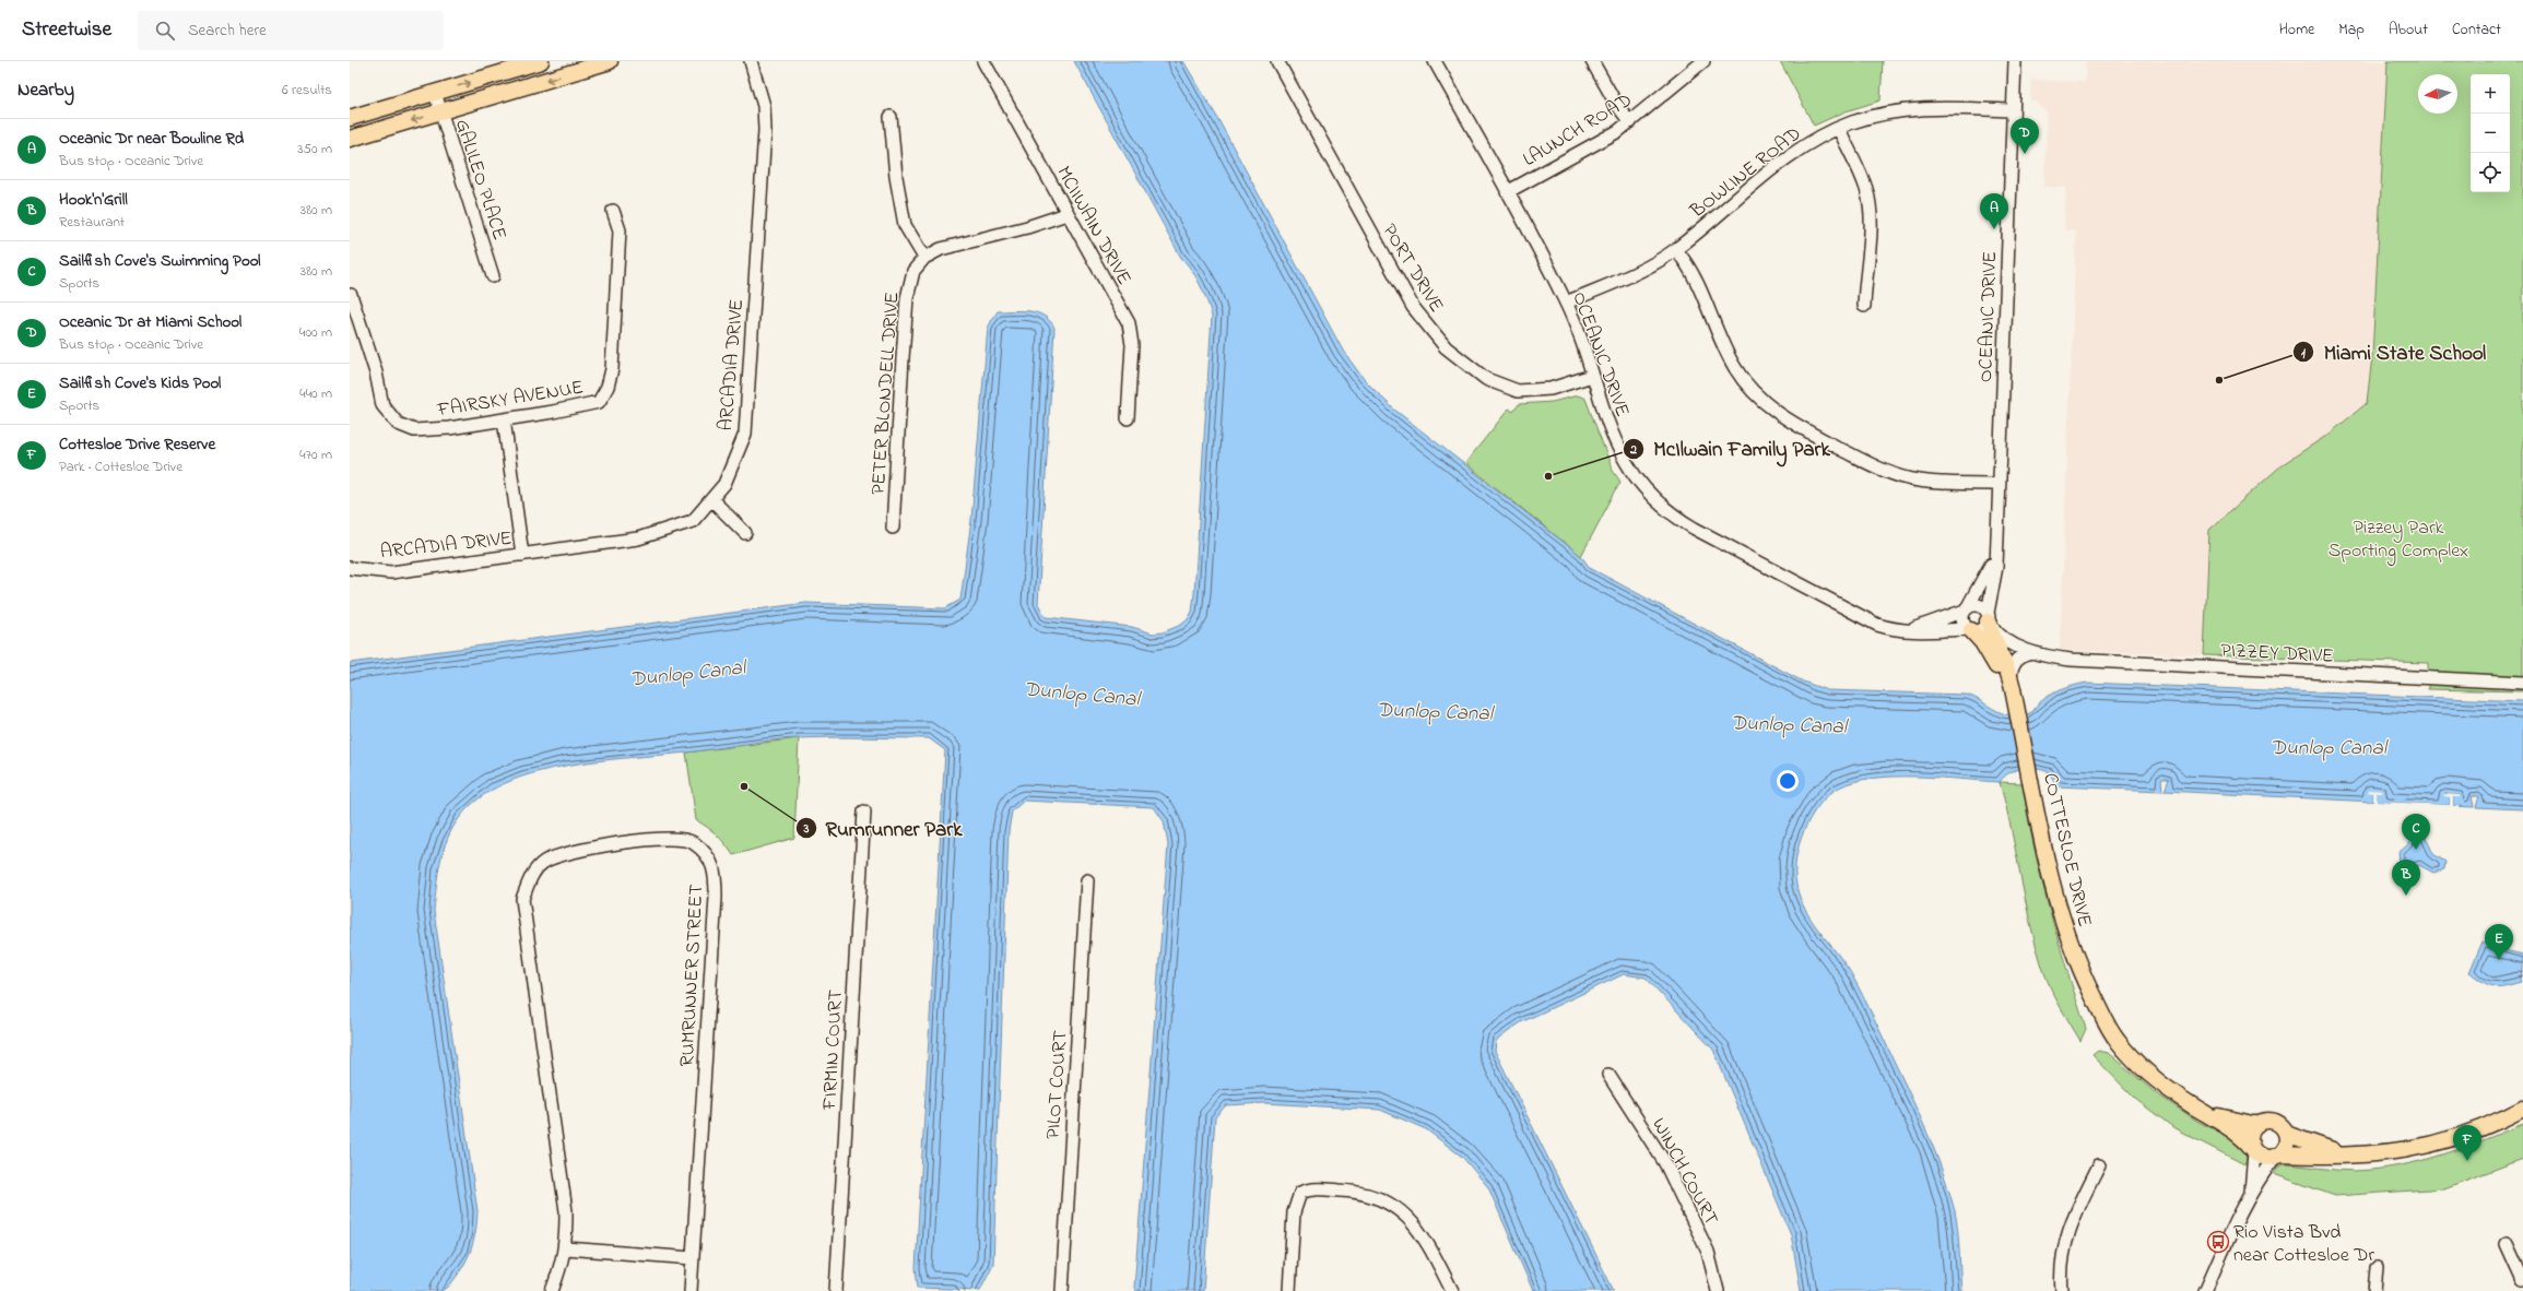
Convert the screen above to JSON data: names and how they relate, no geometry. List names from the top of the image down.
{
  "streets": {
    "main road": ["COTTESLOE DRIVE"],
    "street": [
      "LAUNCH ROAD",
      "BOWLINE ROAD",
      "GALILEO PLACE",
      "MCIIWAIN DRIVE",
      "PORT DRIVE",
      "OCEANIC DRIVE",
      "ARCADIA DRIVE",
      "PETER BLONDELL DRIVE",
      "FAIRSKY AVENUE",
      "PIZZEY DRIVE",
      "RUMRUNNER STREET",
      "FIRMIN COURT",
      "PILOT COURT",
      "WINCH COURT"
    ]
  },
  "crossings": [
    ["LAUNCH ROAD", "OCEANIC DRIVE"],
    ["BOWLINE ROAD", "OCEANIC DRIVE"],
    ["PORT DRIVE", "OCEANIC DRIVE"],
    ["OCEANIC DRIVE", "PIZZEY DRIVE"],
    ["OCEANIC DRIVE", "COTTESLOE DRIVE"],
    ["PIZZEY DRIVE", "COTTESLOE DRIVE"]
  ],
  "water": ["Dunlop Canal"],
  "parks": ["Pizzey Park Sporting Complex"],
  "places": {
    "other": ["Miami State School", "McIlwain Family Park", "Rumrunner Park"],
    "bus stop": ["Rio Vista Bvd near Cottesloe Dr"]
  },
  "north": "left",
  "page": {
    "header": "Streetwise",
    "search": "Search here",
    "nav": [
      "Home",
      "Map",
      "About",
      "Contact"
    ],
    "heading": ["Nearby", "6 results"],
    "map_buttons": ["+", "−"],
    "list": [
      {
        "mark": "A",
        "name": "Oceanic Dr near Bowline Rd",
        "note": "Bus stop · Oceanic Drive",
        "value": "350 m"
      },
      {
        "mark": "B",
        "name": "Hook'n'Grill",
        "note": "Restaurant",
        "value": "380 m"
      },
      {
        "mark": "C",
        "name": "Sailfish Cove's Swimming Pool",
        "note": "Sports",
        "value": "380 m"
      },
      {
        "mark": "D",
        "name": "Oceanic Dr at Miami School",
        "note": "Bus stop · Oceanic Drive",
        "value": "400 m"
      },
      {
        "mark": "E",
        "name": "Sailfish Cove's Kids Pool",
        "note": "Sports",
        "value": "440 m"
      },
      {
        "mark": "F",
        "name": "Cottesloe Drive Reserve",
        "note": "Park · Cottesloe Drive",
        "value": "470 m"
      }
    ],
    "pins": [
      "D",
      "A",
      "C",
      "B",
      "E",
      "F"
    ]
  }
}
